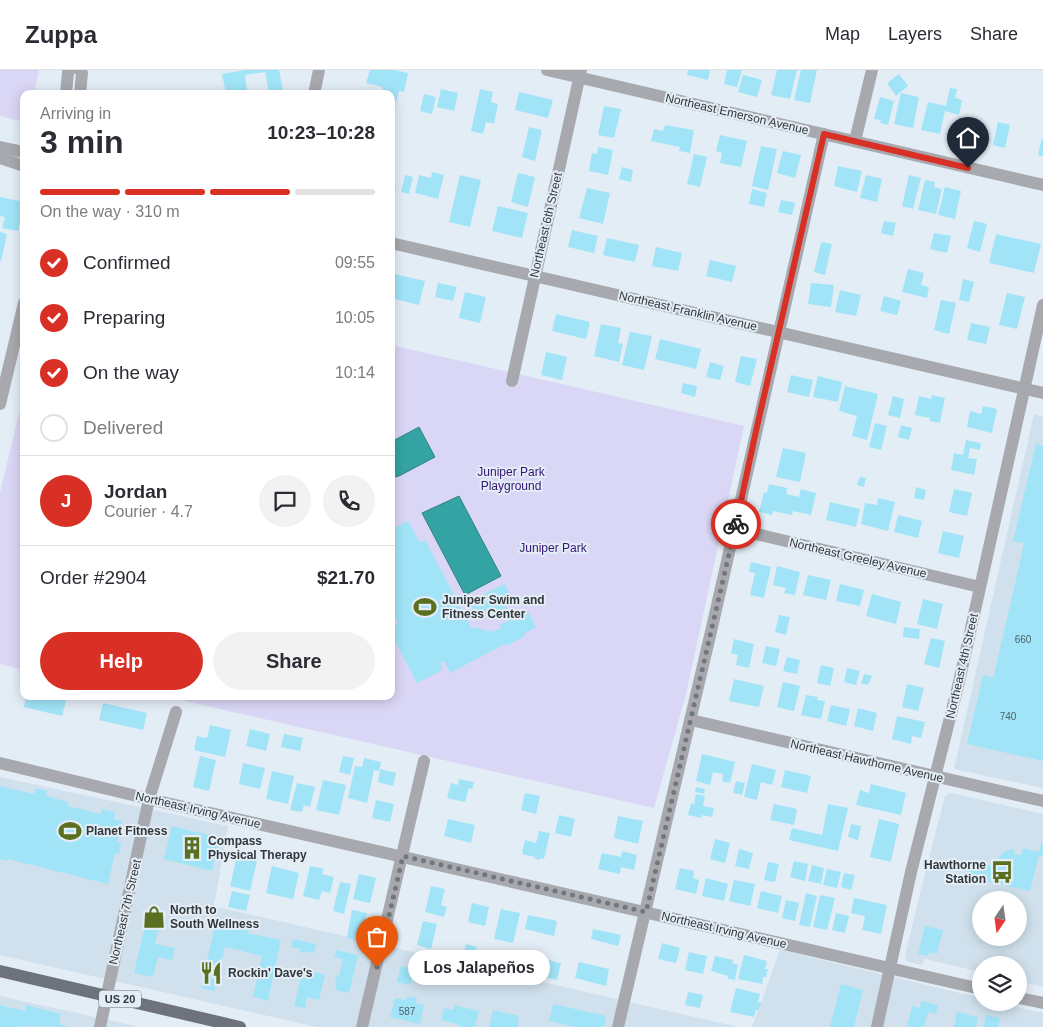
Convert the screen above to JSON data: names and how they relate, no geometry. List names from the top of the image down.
{
  "streets": {
    "main road": ["US 20"],
    "street": [
      "Northeast Emerson Avenue",
      "Northeast 6th Street",
      "Northeast Franklin Avenue",
      "Northeast Greeley Avenue",
      "Northeast 4th Street",
      "Northeast Hawthorne Avenue",
      "Northeast Irving Avenue",
      "Northeast 7th Street"
    ]
  },
  "crossings": [
    ["Northeast Emerson Avenue", "Northeast 6th Street"],
    ["Northeast 6th Street", "Northeast Franklin Avenue"],
    ["Northeast Franklin Avenue", "Northeast 4th Street"],
    ["Northeast Greeley Avenue", "Northeast 4th Street"],
    ["Northeast 4th Street", "Northeast Hawthorne Avenue"],
    ["Northeast 4th Street", "Northeast Irving Avenue"],
    ["Northeast Irving Avenue", "Northeast 7th Street"],
    ["Northeast 7th Street", "US 20"]
  ],
  "parks": ["Juniper Park Playground", "Juniper Park"],
  "places": {
    "sports": ["Juniper Swim and Fitness Center", "Planet Fitness"],
    "building": ["Compass Physical Therapy"],
    "bus stop": ["Hawthorne Station"],
    "shop": ["North to South Wellness"],
    "other": ["Los Jalapeños"],
    "restaurant": ["Rockin' Dave's"]
  },
  "house_numbers": ["660", "740", "587"],
  "north": "bottom",
  "page": {
    "header": "Zuppa",
    "nav": ["Map", "Layers", "Share"],
    "heading": ["3 min", "Arriving in", "10:23–10:28"],
    "panel": [
      "Jordan",
      "Courier · 4.7",
      "Order #2904",
      "$21.70"
    ],
    "bar": "On the way · 310 m",
    "list": [
      ["Confirmed", "09:55"],
      ["Preparing", "10:05"],
      ["On the way", "10:14"],
      "Delivered"
    ],
    "round": "J",
    "buttons": ["Help", "Share"],
    "bubble": "Los Jalapeños"
  }
}
